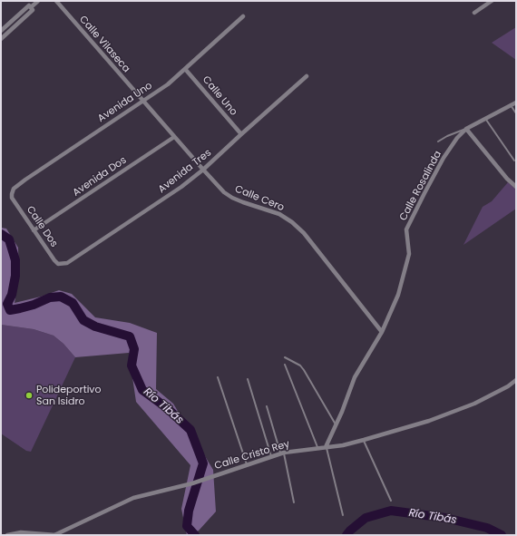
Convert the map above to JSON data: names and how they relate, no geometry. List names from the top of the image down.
{
  "streets": {
    "street": [
      "Calle Vilaseca",
      "Calle Uno",
      "Avenida Uno",
      "Avenida Tres",
      "Avenida Dos",
      "Calle Rosalinda",
      "Calle Cero",
      "Calle Dos",
      "Calle Cristo Rey"
    ]
  },
  "crossings": [
    ["Calle Vilaseca", "Calle Cero"],
    ["Calle Uno", "Avenida Uno"],
    ["Calle Uno", "Avenida Tres"],
    ["Avenida Uno", "Calle Cero"],
    ["Avenida Uno", "Calle Dos"],
    ["Avenida Tres", "Calle Cero"],
    ["Avenida Tres", "Calle Dos"],
    ["Avenida Dos", "Calle Cero"],
    ["Avenida Dos", "Calle Dos"],
    ["Calle Rosalinda", "Calle Cero"],
    ["Calle Rosalinda", "Calle Cristo Rey"]
  ],
  "water": ["Río Tibás"],
  "places": ["Polideportivo San Isidro"]
}
